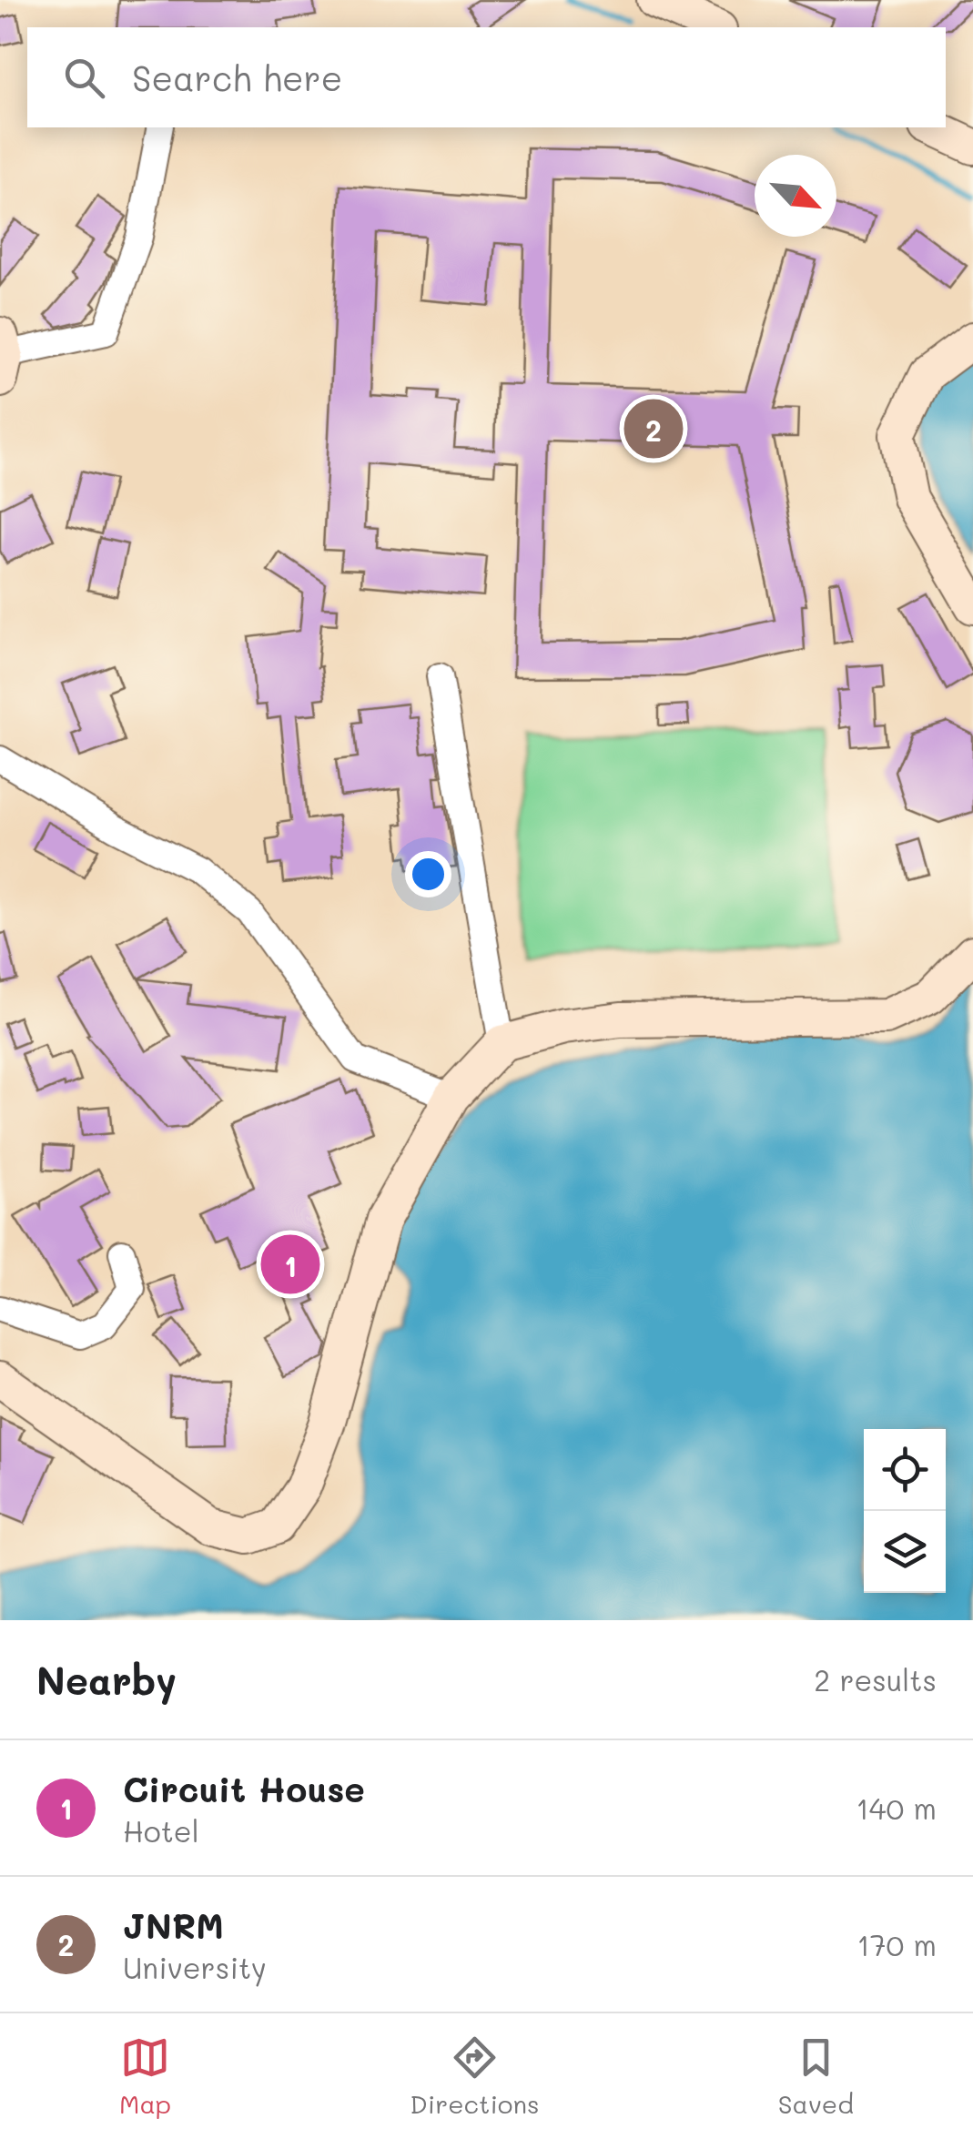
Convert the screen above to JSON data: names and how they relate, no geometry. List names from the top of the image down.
{
  "north": "bottom right",
  "page": {
    "search": "Search here",
    "pins": ["2", "1"],
    "heading": ["Nearby", "2 results"],
    "list": [
      {
        "mark": "1",
        "name": "Circuit House",
        "note": "Hotel",
        "value": "140 m"
      },
      {
        "mark": "2",
        "name": "JNRM",
        "note": "University",
        "value": "170 m"
      }
    ],
    "nav": ["Map", "Directions", "Saved"]
  }
}
